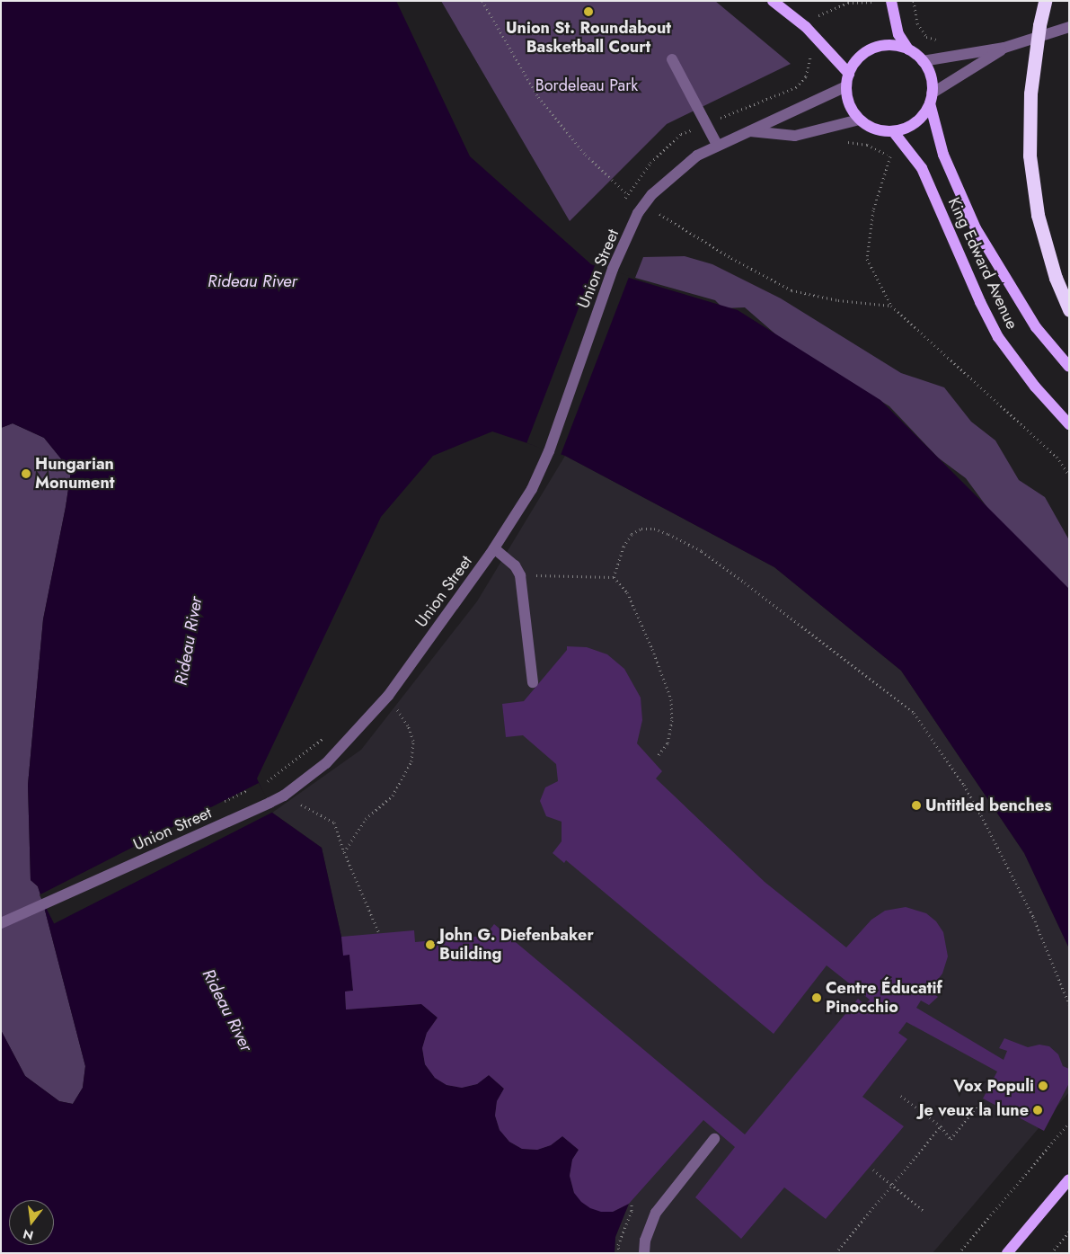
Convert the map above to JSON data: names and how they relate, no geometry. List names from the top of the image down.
{
  "streets": {
    "main road": ["King Edward Avenue"],
    "street": ["Union Street"]
  },
  "crossings": [
    ["King Edward Avenue", "Union Street"]
  ],
  "water": ["Rideau River"],
  "parks": ["Bordeleau Park"],
  "places": [
    "Union St. Roundabout Basketball Court",
    "Hungarian Monument",
    "Untitled benches",
    "John G. Diefenbaker Building",
    "Centre Éducatif Pinocchio",
    "Vox Populi",
    "Je veux la lune"
  ],
  "north": "bottom"
}
